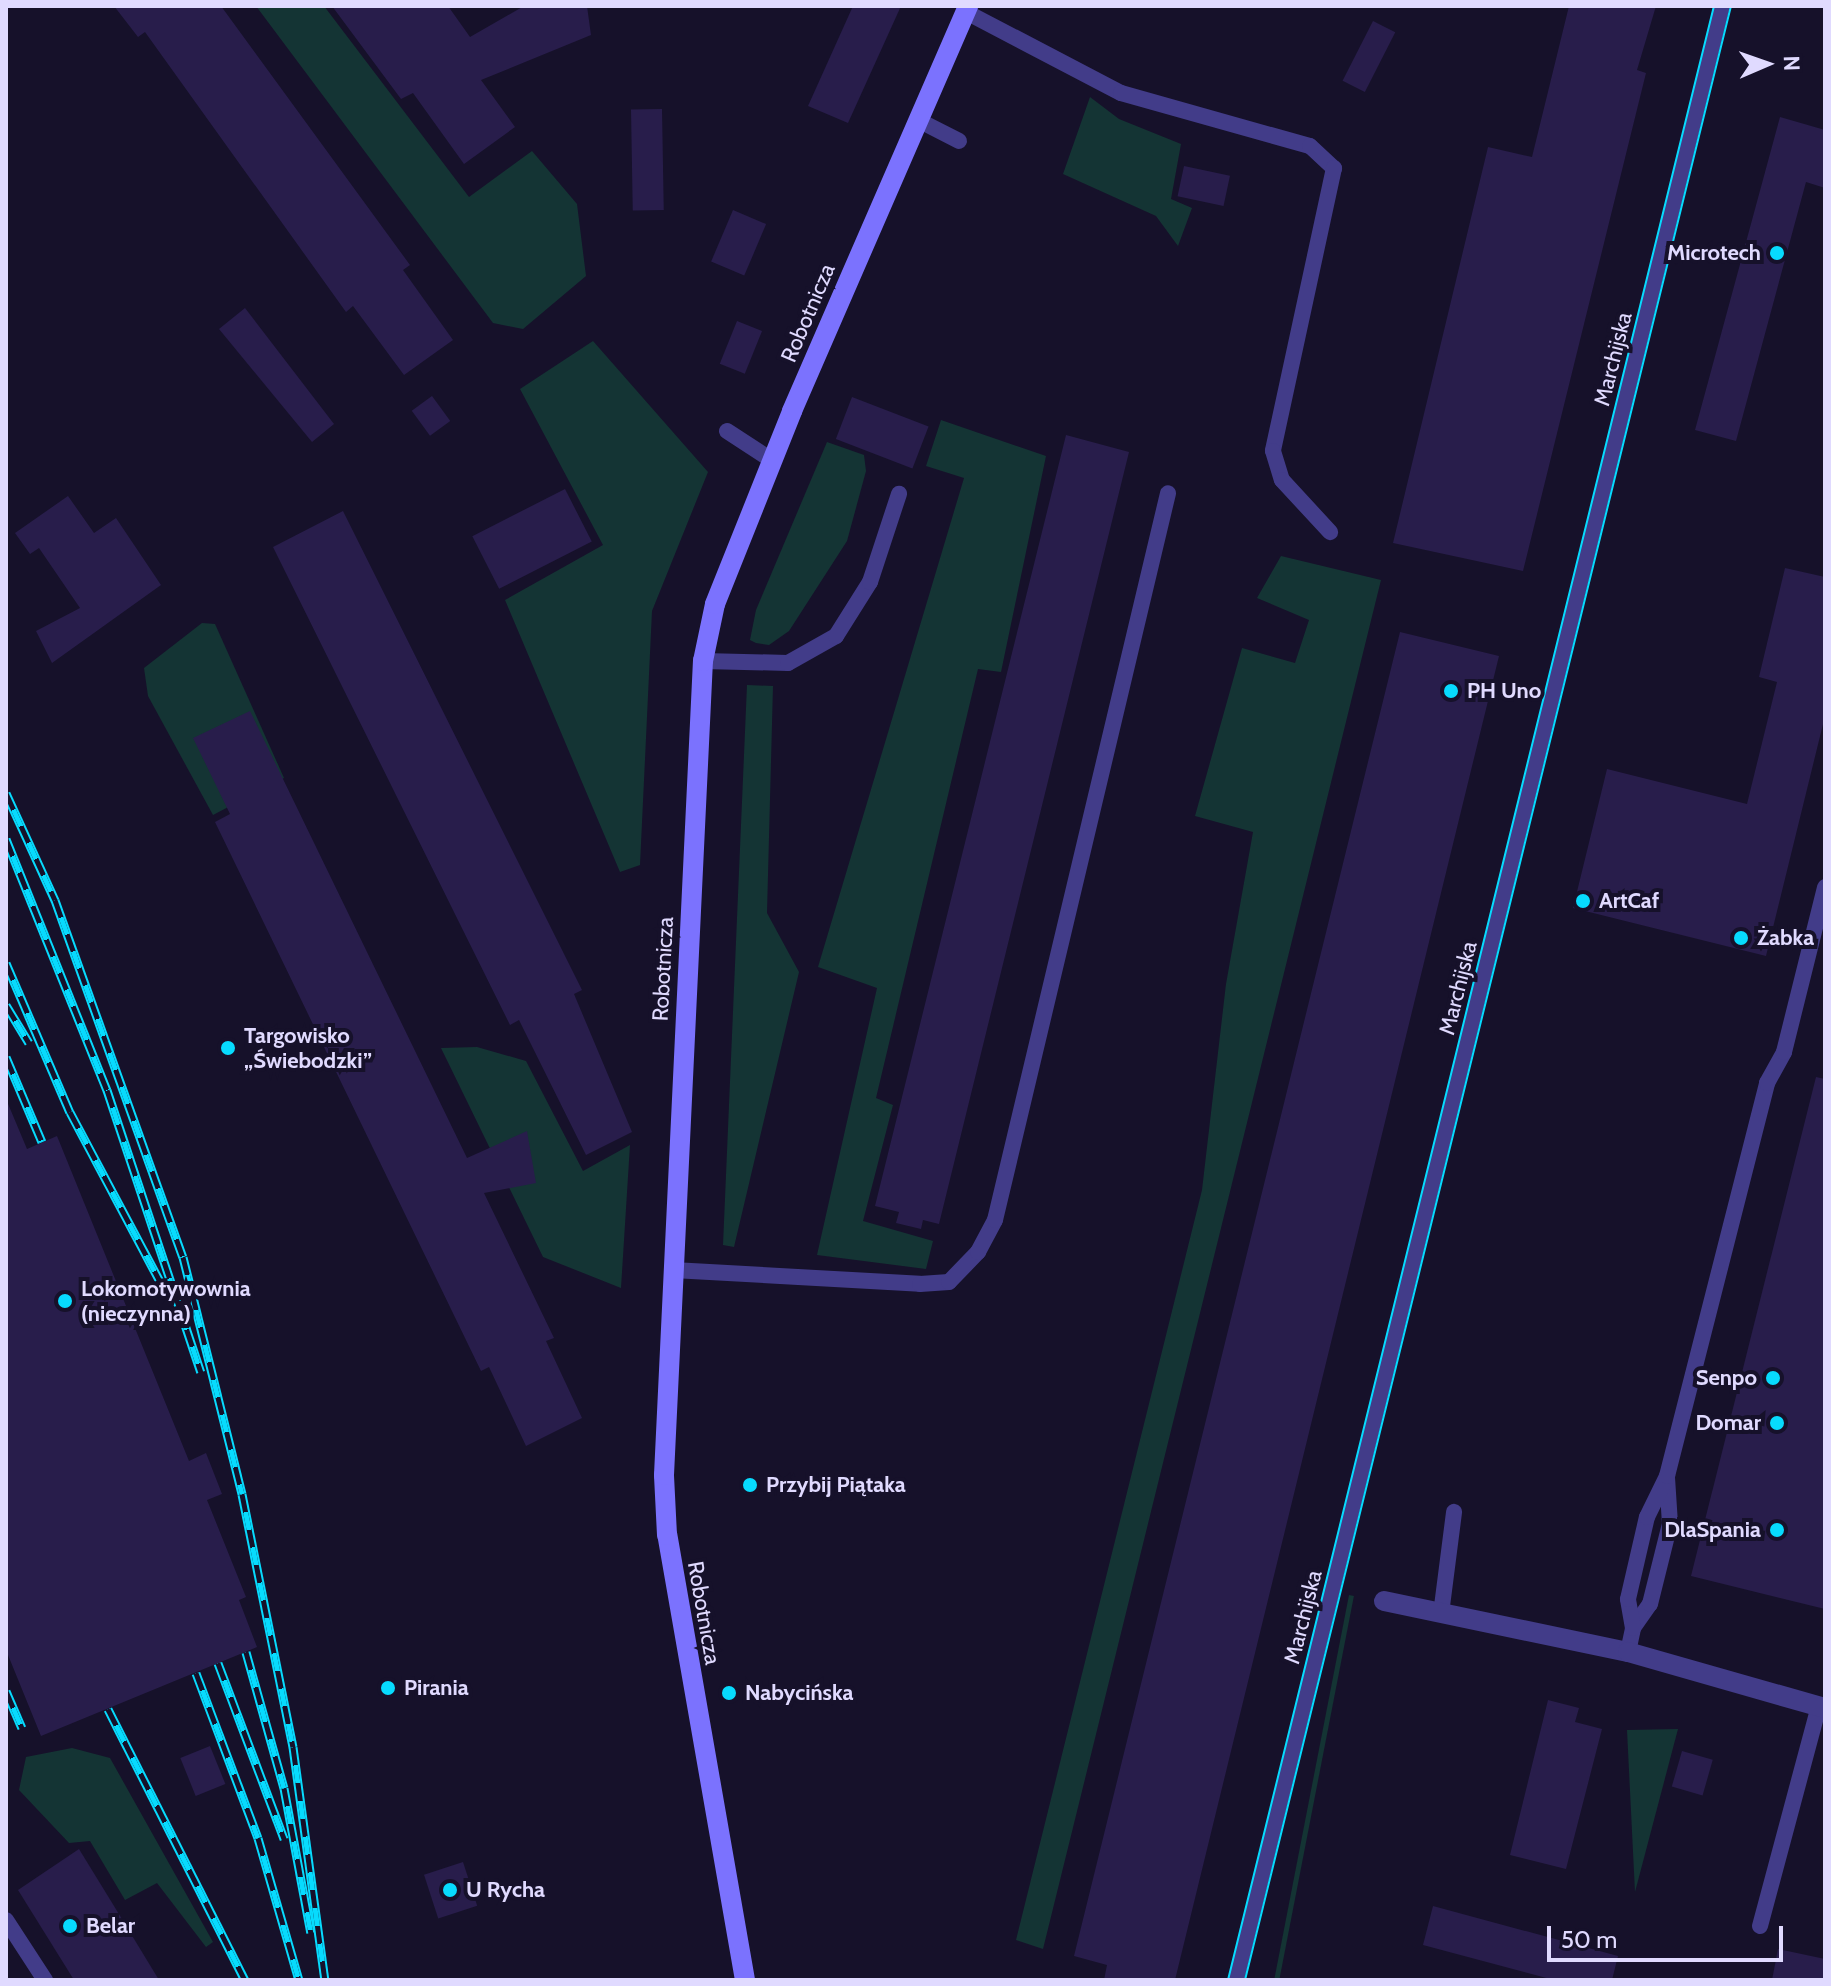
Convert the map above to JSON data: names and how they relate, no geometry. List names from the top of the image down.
{
  "streets": {
    "street": ["Robotnicza"],
    "lane": ["Marchijska"]
  },
  "places": [
    "Microtech",
    "PH Uno",
    "ArtCaf",
    "Żabka",
    "Targowisko „Świebodzki”",
    "Lokomotywownia (nieczynna)",
    "Senpo",
    "Domar",
    "Przybij Piątaka",
    "DlaSpania",
    "Pirania",
    "Nabycińska",
    "U Rycha",
    "Belar"
  ],
  "scale_bar": "50 m",
  "north": "right"
}
